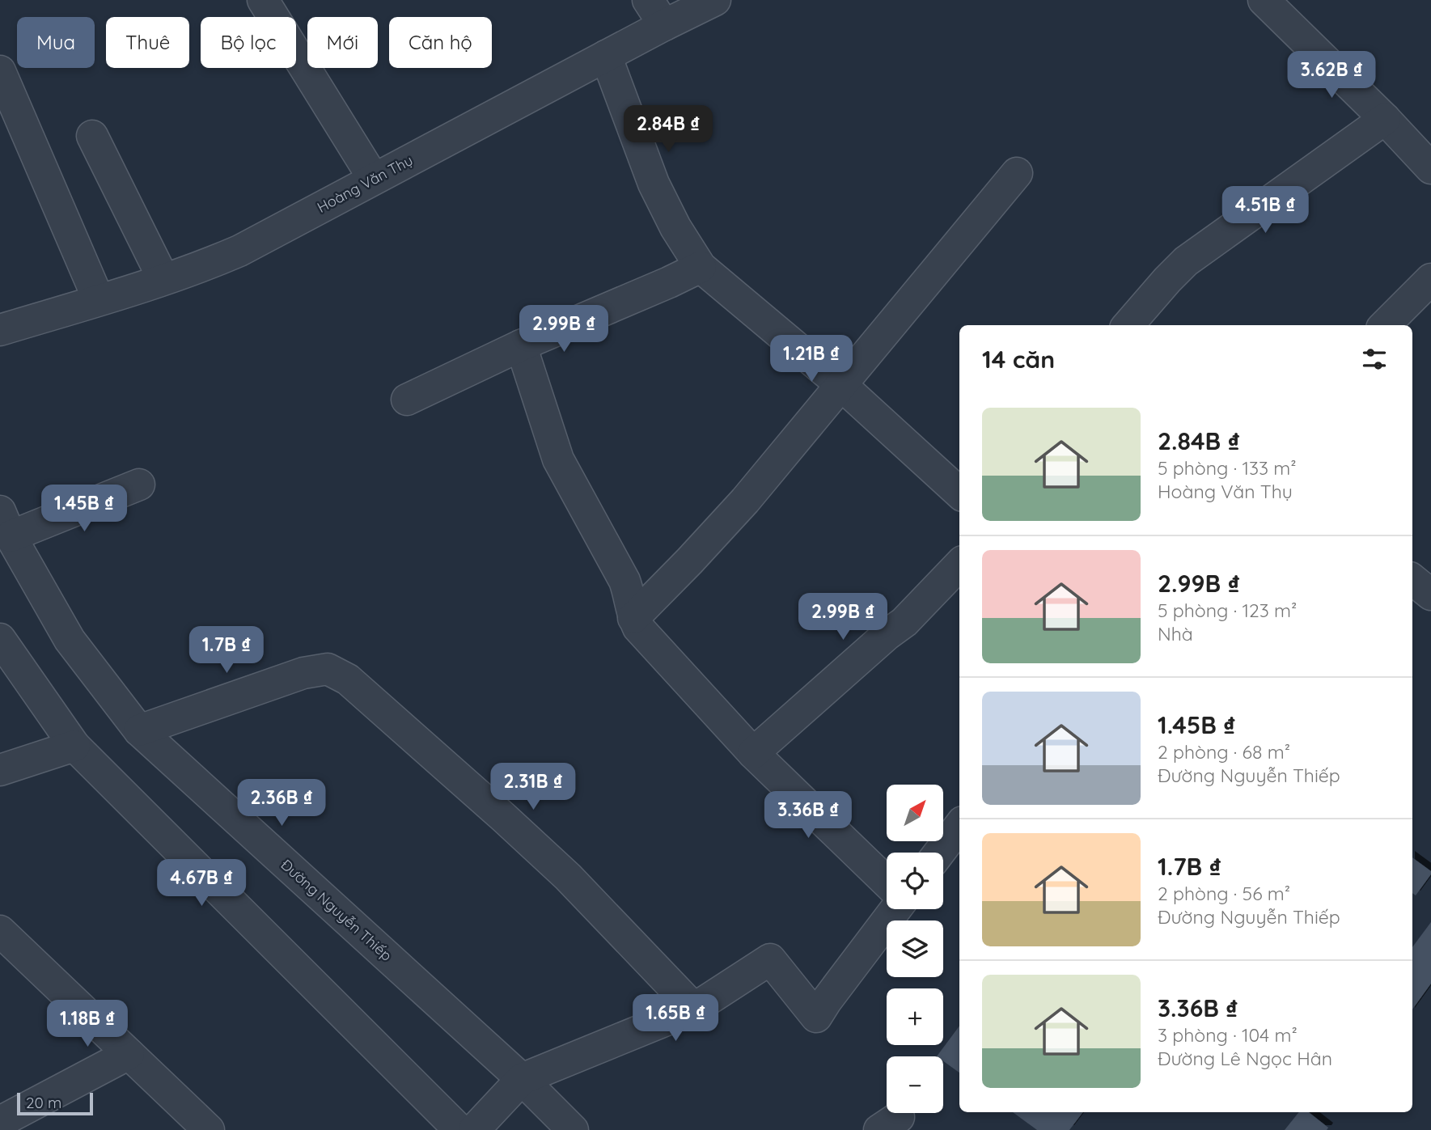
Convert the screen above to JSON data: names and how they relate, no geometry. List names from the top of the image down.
{
  "streets": {
    "street": ["Hoàng Văn Thụ", "Đường Nguyễn Thiếp"]
  },
  "scale_bar": "20 m",
  "north": "top right",
  "page": {
    "chip": [
      "Mua",
      "Thuê",
      "Bộ lọc",
      "Mới",
      "Căn hộ"
    ],
    "price": [
      "3.62B ₫",
      "2.84B ₫",
      "4.51B ₫",
      "2.99B ₫",
      "1.21B ₫",
      "1.45B ₫",
      "2.99B ₫",
      "1.7B ₫",
      "2.31B ₫",
      "2.36B ₫",
      "3.36B ₫",
      "4.67B ₫",
      "1.65B ₫",
      "1.18B ₫"
    ],
    "heading": "14 căn",
    "list": [
      {
        "name": "2.84B ₫",
        "note": "5 phòng · 133 m² · Hoàng Văn Thụ"
      },
      {
        "name": "2.99B ₫",
        "note": "5 phòng · 123 m² · Nhà"
      },
      {
        "name": "1.45B ₫",
        "note": "2 phòng · 68 m² · Đường Nguyễn Thiếp"
      },
      {
        "name": "1.7B ₫",
        "note": "2 phòng · 56 m² · Đường Nguyễn Thiếp"
      },
      {
        "name": "3.36B ₫",
        "note": "3 phòng · 104 m² · Đường Lê Ngọc Hân"
      }
    ],
    "map_buttons": ["+", "−"],
    "scale": "20 m"
  }
}
